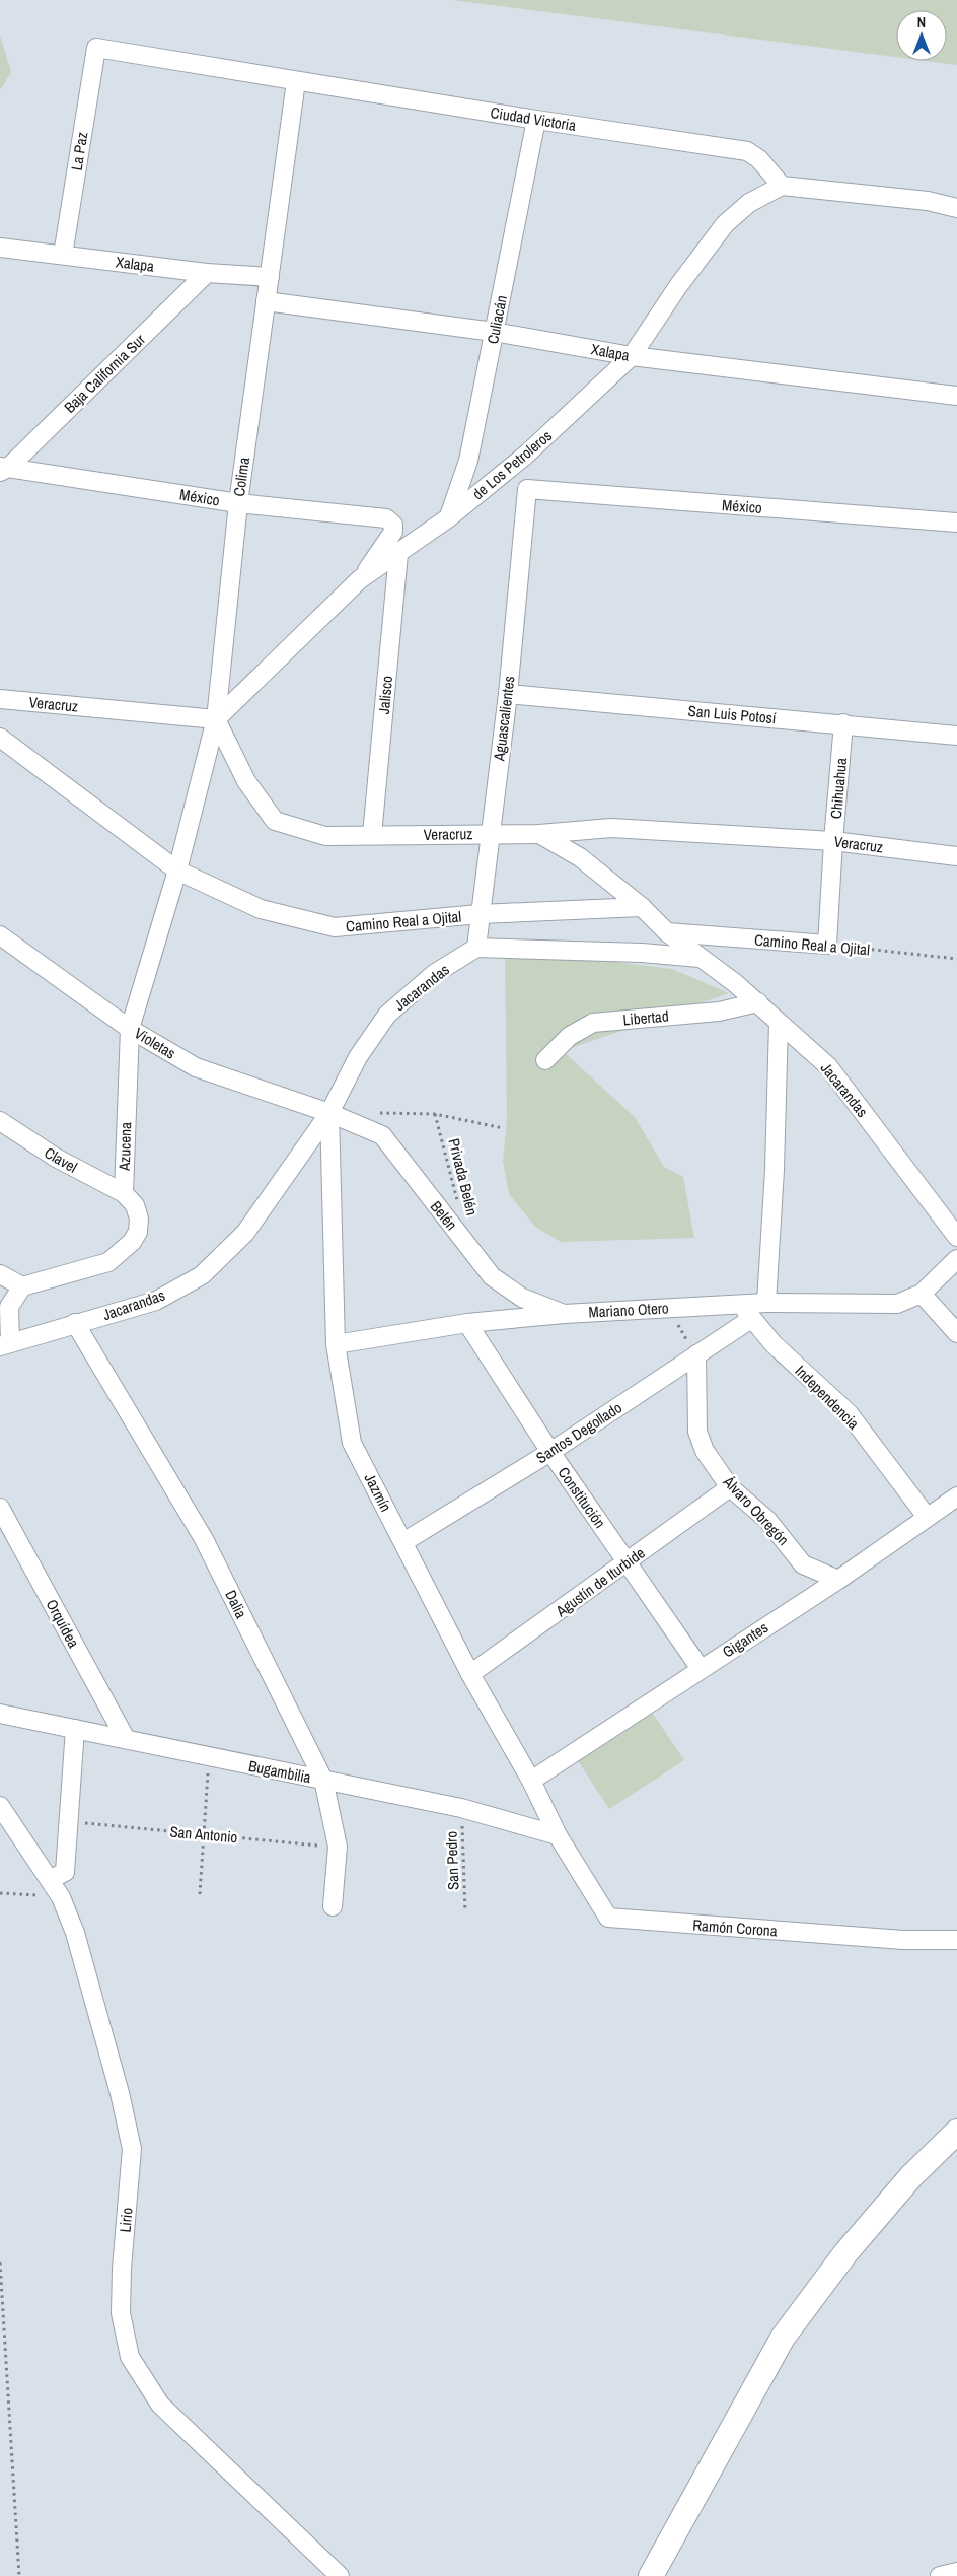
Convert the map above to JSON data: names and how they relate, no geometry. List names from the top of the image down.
{
  "streets": {
    "street": [
      "Ciudad Victoria",
      "La Paz",
      "Xalapa",
      "Culiacán",
      "Baja California Sur",
      "de Los Petroleros",
      "Colima",
      "México",
      "Jalisco",
      "Veracruz",
      "San Luis Potosí",
      "Aguascalientes",
      "Chihuahua",
      "Camino Real a Ojital",
      "Jacarandas",
      "Libertad",
      "Violetas",
      "Azucena",
      "Clavel",
      "Belén",
      "Mariano Otero",
      "Independencia",
      "Santos Degollado",
      "Jazmín",
      "Constitución",
      "Álvaro Obregón",
      "Agustín de Iturbide",
      "Dalia",
      "Orquídea",
      "Gigantes",
      "Bugambilia",
      "Ramón Corona",
      "Lirio"
    ],
    "path": ["Privada Belén", "San Antonio", "San Pedro"]
  },
  "crossings": [
    ["Ciudad Victoria", "La Paz"],
    ["Ciudad Victoria", "Culiacán"],
    ["Ciudad Victoria", "de Los Petroleros"],
    ["Ciudad Victoria", "Colima"],
    ["La Paz", "Xalapa"],
    ["Xalapa", "Culiacán"],
    ["Xalapa", "Baja California Sur"],
    ["Xalapa", "de Los Petroleros"],
    ["Xalapa", "Colima"],
    ["Culiacán", "de Los Petroleros"],
    ["Baja California Sur", "México"],
    ["de Los Petroleros", "Colima"],
    ["de Los Petroleros", "México"],
    ["de Los Petroleros", "Jalisco"],
    ["de Los Petroleros", "Veracruz"],
    ["Colima", "México"],
    ["Colima", "Veracruz"],
    ["Colima", "Camino Real a Ojital"],
    ["Colima", "Azucena"],
    ["México", "Aguascalientes"],
    ["Jalisco", "Veracruz"],
    ["Veracruz", "Aguascalientes"],
    ["Veracruz", "Chihuahua"],
    ["San Luis Potosí", "Aguascalientes"],
    ["San Luis Potosí", "Chihuahua"],
    ["Aguascalientes", "Camino Real a Ojital"],
    ["Aguascalientes", "Jacarandas"],
    ["Chihuahua", "Camino Real a Ojital"],
    ["Camino Real a Ojital", "Azucena"],
    ["Jacarandas", "Libertad"],
    ["Jacarandas", "Violetas"],
    ["Jacarandas", "Belén"],
    ["Jacarandas", "Jazmín"],
    ["Jacarandas", "Dalia"],
    ["Violetas", "Azucena"],
    ["Violetas", "Belén"],
    ["Violetas", "Jazmín"],
    ["Azucena", "Clavel"],
    ["Belén", "Mariano Otero"],
    ["Belén", "Jazmín"],
    ["Mariano Otero", "Independencia"],
    ["Mariano Otero", "Santos Degollado"],
    ["Mariano Otero", "Jazmín"],
    ["Mariano Otero", "Constitución"],
    ["Independencia", "Santos Degollado"],
    ["Independencia", "Gigantes"],
    ["Santos Degollado", "Jazmín"],
    ["Santos Degollado", "Constitución"],
    ["Santos Degollado", "Álvaro Obregón"],
    ["Jazmín", "Agustín de Iturbide"],
    ["Jazmín", "Gigantes"],
    ["Jazmín", "Bugambilia"],
    ["Jazmín", "Ramón Corona"],
    ["Constitución", "Agustín de Iturbide"],
    ["Constitución", "Gigantes"],
    ["Álvaro Obregón", "Agustín de Iturbide"],
    ["Álvaro Obregón", "Gigantes"],
    ["Dalia", "Bugambilia"],
    ["Dalia", "San Antonio"],
    ["Orquídea", "Bugambilia"],
    ["Bugambilia", "San Pedro"],
    ["Bugambilia", "Ramón Corona"]
  ],
  "north": "top"
}
